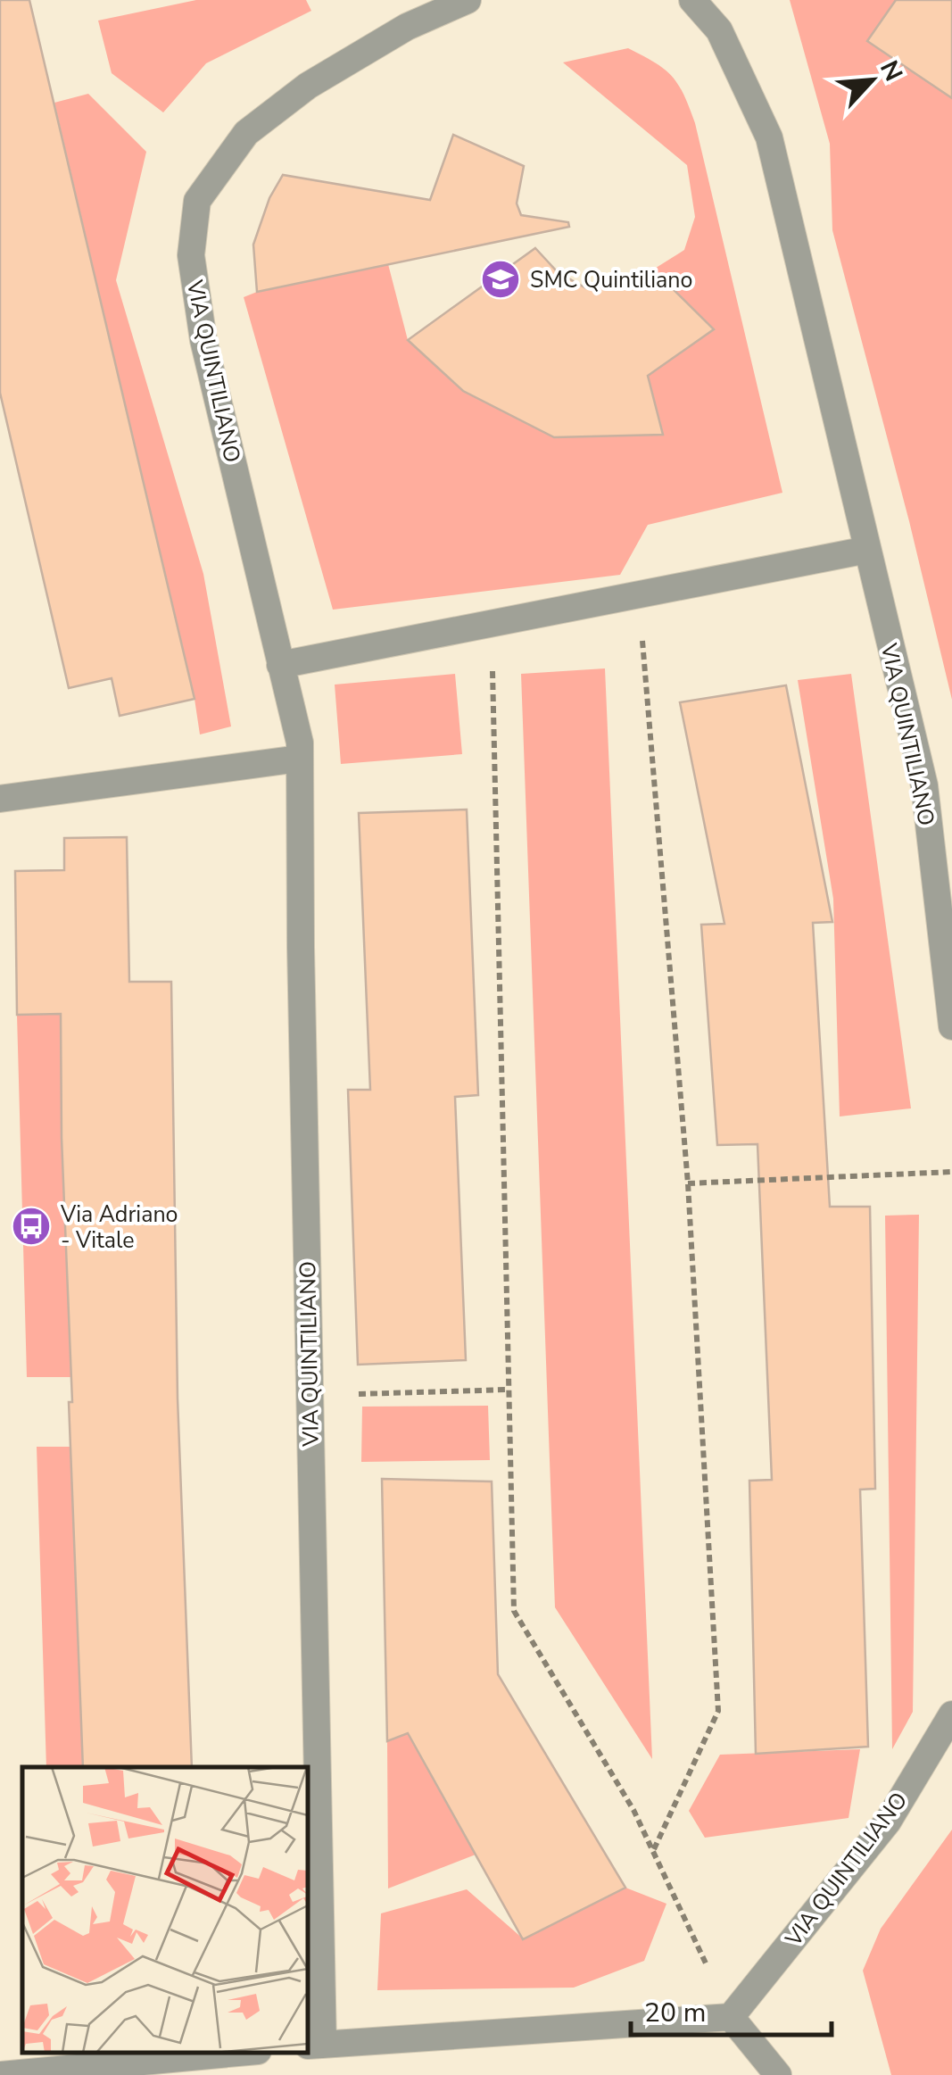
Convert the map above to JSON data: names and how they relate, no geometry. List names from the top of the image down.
{
  "streets": {
    "street": ["VIA QUINTILIANO"]
  },
  "places": {
    "school or university": ["SMC Quintiliano"],
    "bus stop": ["Via Adriano - Vitale"]
  },
  "scale_bar": "20 m",
  "north": "top right"
}
